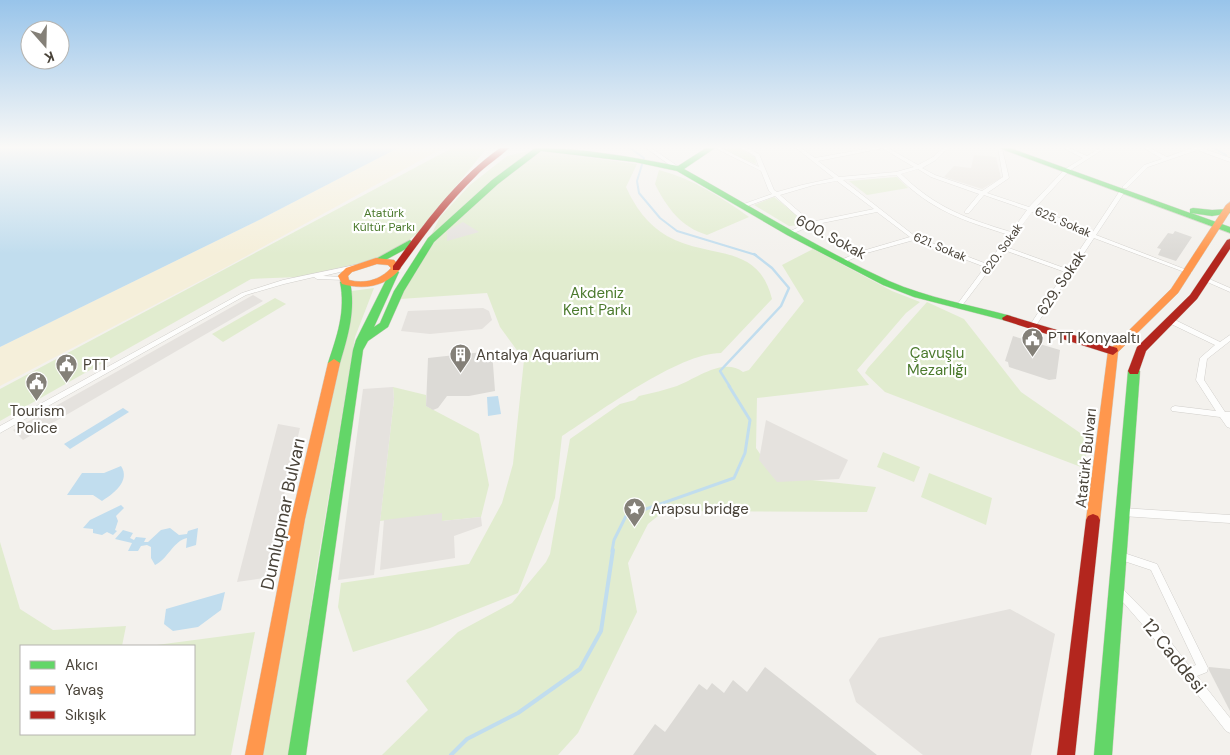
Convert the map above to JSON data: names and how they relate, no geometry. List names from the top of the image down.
{
  "streets": {
    "main road": ["600. Sokak", "Atatürk Bulvarı", "Dumlupınar Bulvarı"],
    "street": [
      "625. Sokak",
      "621. Sokak",
      "620. Sokak",
      "629. Sokak",
      "12 Caddesi"
    ]
  },
  "crossings": [
    ["625. Sokak", "620. Sokak"],
    ["625. Sokak", "629. Sokak"],
    ["600. Sokak", "620. Sokak"],
    ["600. Sokak", "629. Sokak"],
    ["600. Sokak", "Atatürk Bulvarı"],
    ["621. Sokak", "620. Sokak"]
  ],
  "parks": ["Atatürk Kültür Parkı", "Akdeniz Kent Parkı", "Çavuşlu Mezarlığı"],
  "places": {
    "public building": ["PTT Konyaaltı", "PTT", "Tourism Police"],
    "building": ["Antalya Aquarium"],
    "place": ["Arapsu bridge"]
  },
  "legend": ["Akıcı", "Yavaş", "Sıkışık"],
  "north": "bottom"
}
